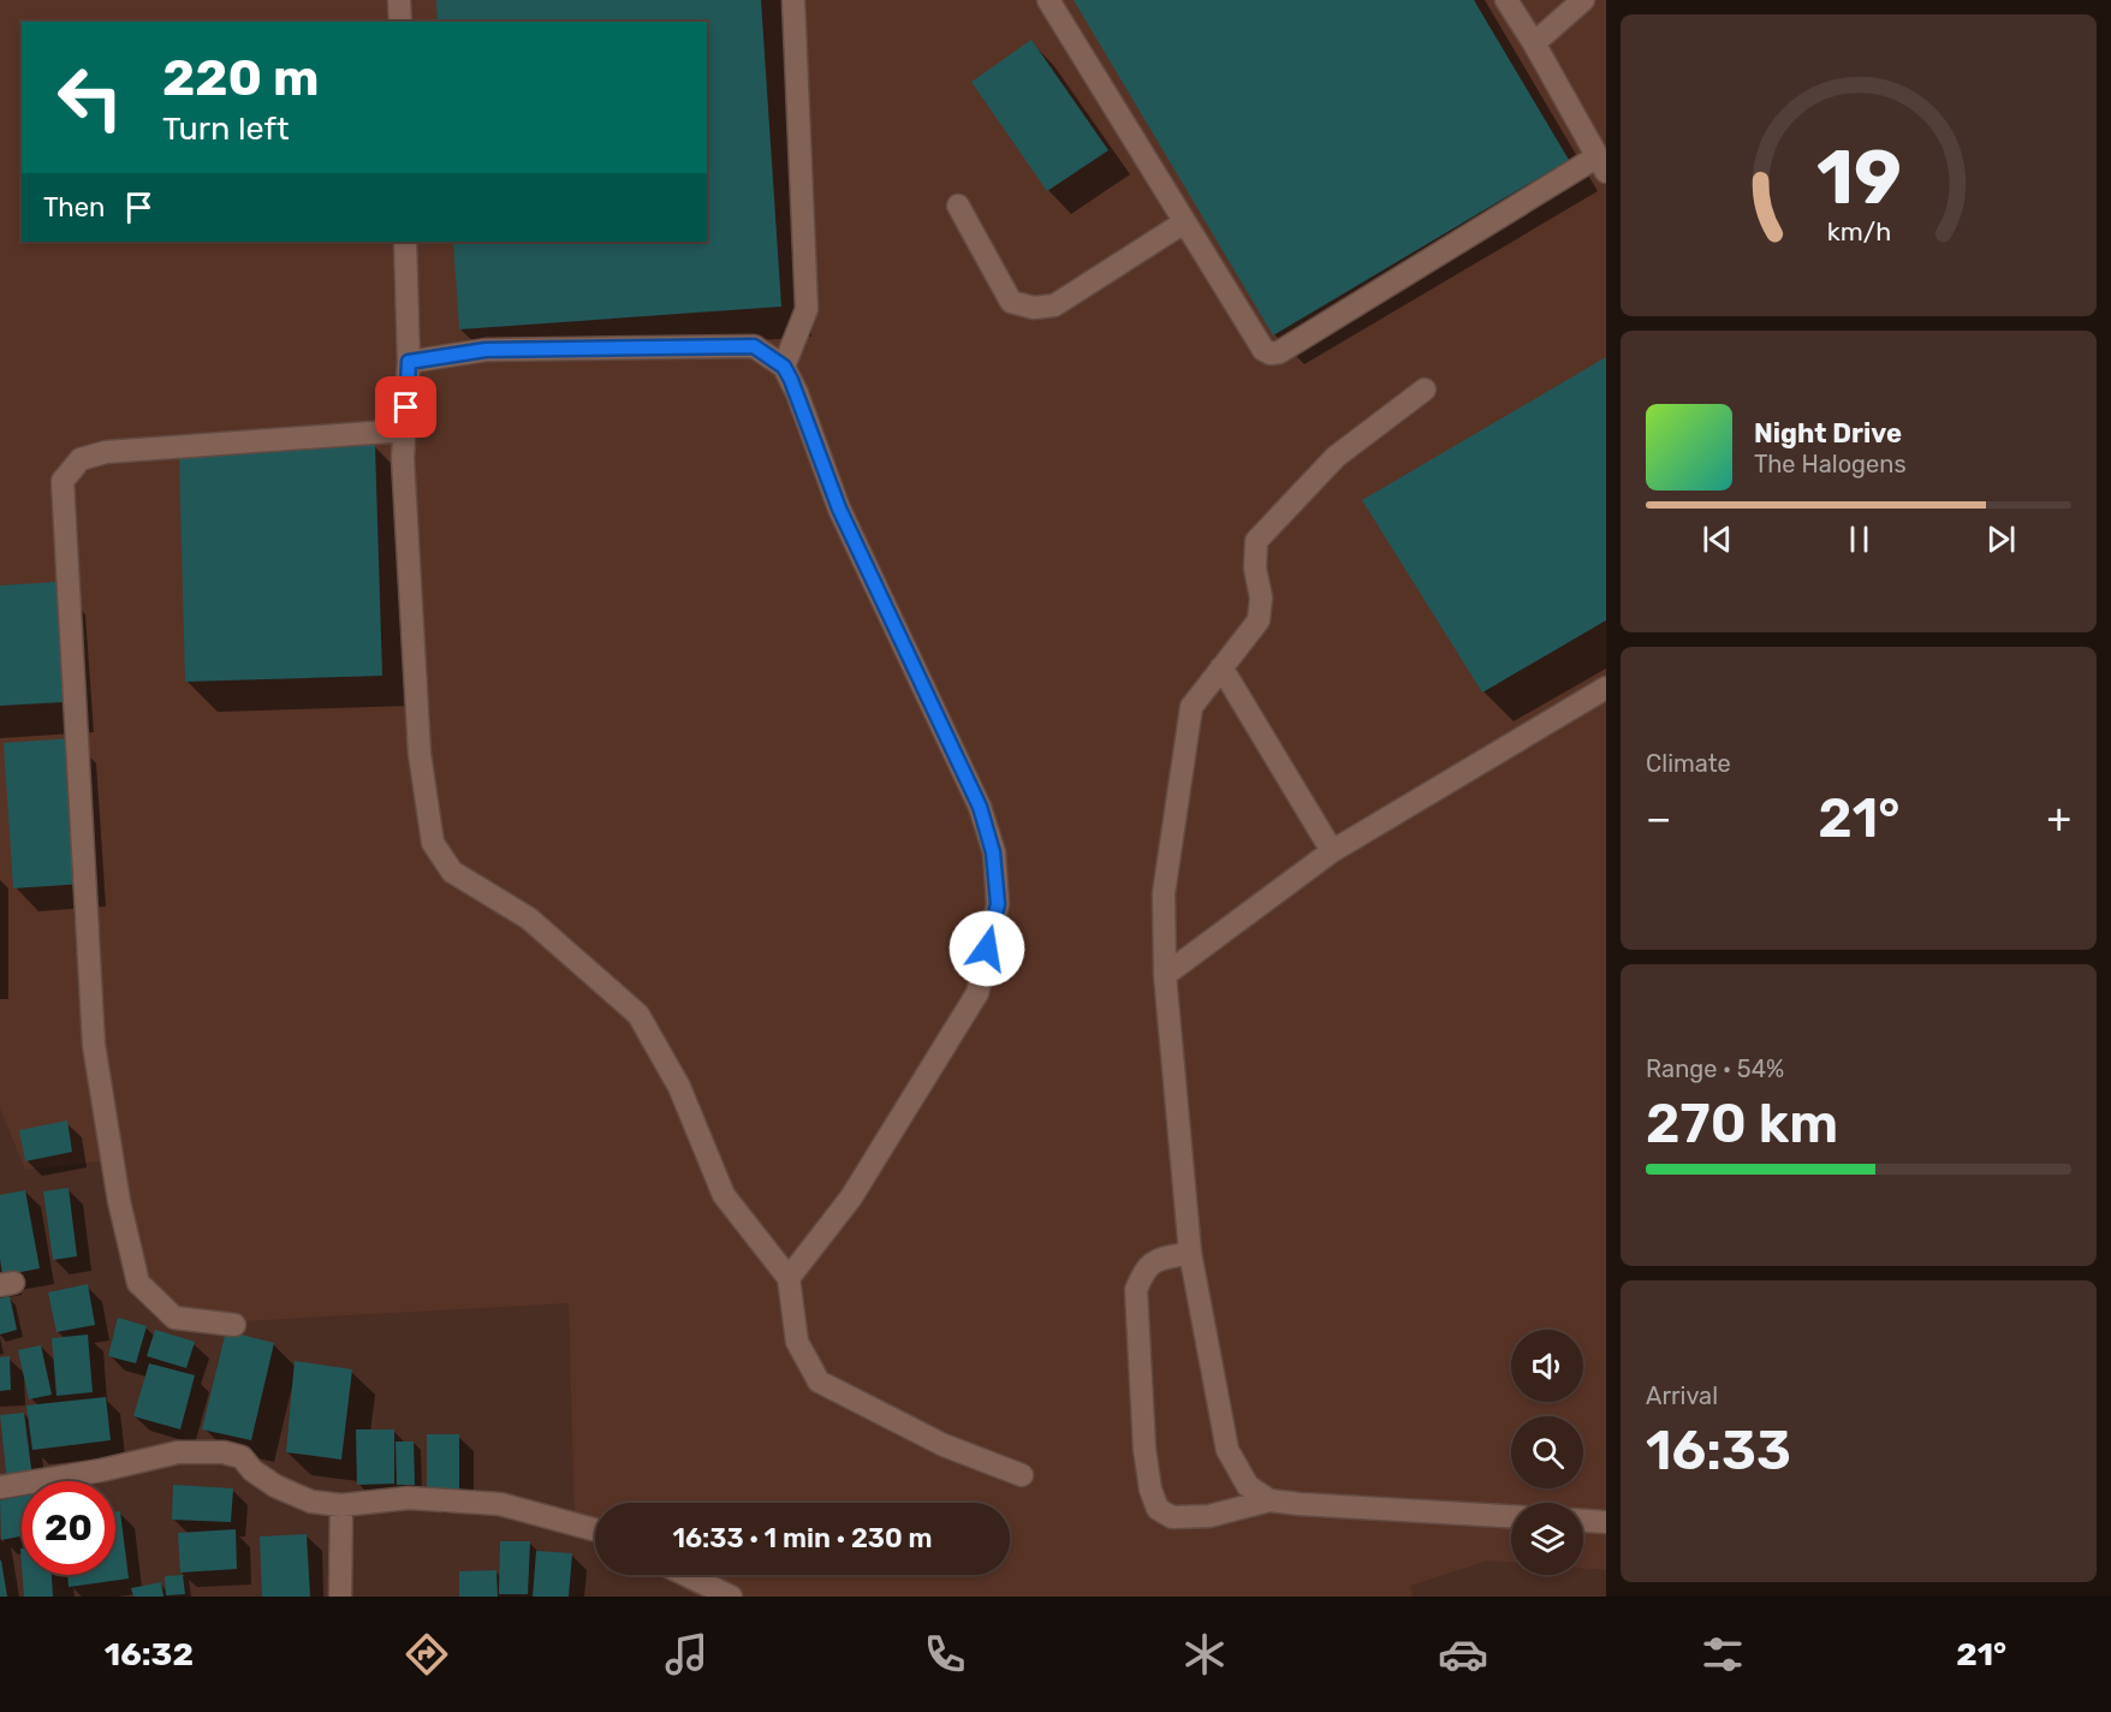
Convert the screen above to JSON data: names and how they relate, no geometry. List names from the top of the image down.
{
  "page": {
    "turn": ["220 m", "Turn left"],
    "then": "Then",
    "song": ["Night Drive", "The Halogens"],
    "tile": [
      "Climate",
      ["Range · 54%", "270 km"],
      ["Arrival", "16:33"]
    ],
    "heat": ["−", "21°", "+"],
    "limit": "20",
    "trip": "16:33 · 1 min · 230 m",
    "tabs": ["16:32", "21°"],
    "gauge": ["19", "km/h"]
  }
}
